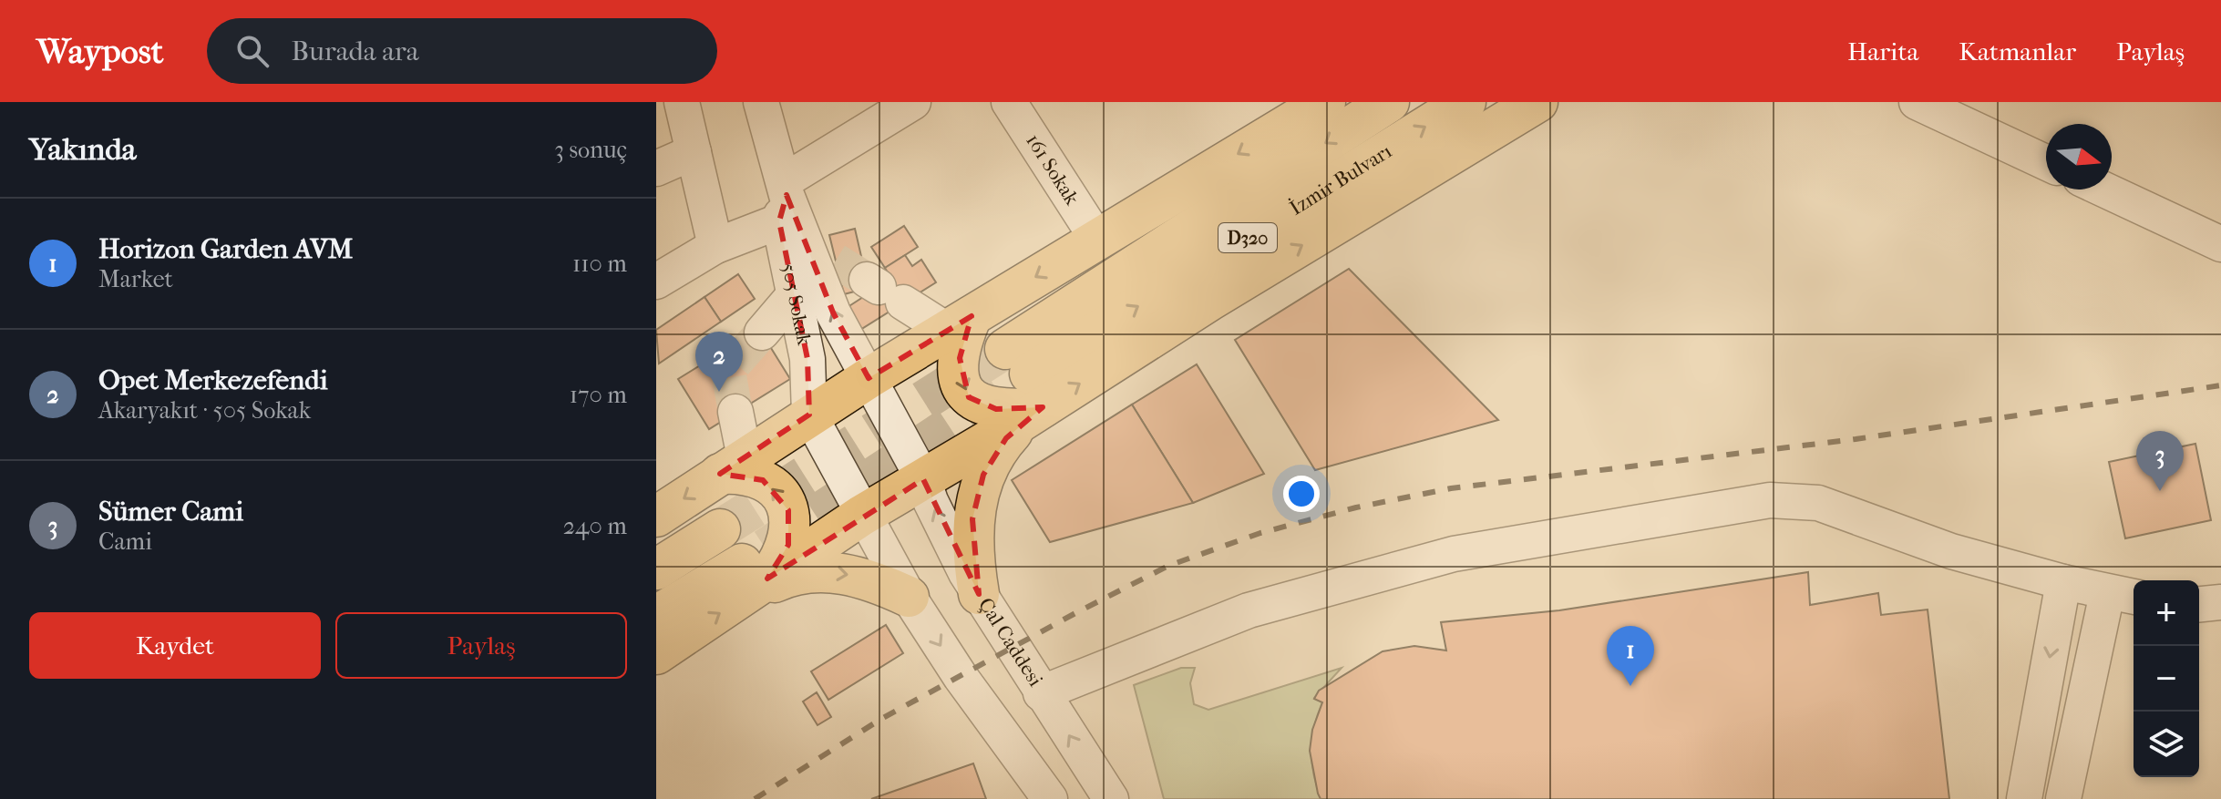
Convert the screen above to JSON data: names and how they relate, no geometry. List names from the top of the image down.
{
  "streets": {
    "main road": ["İzmir Bulvarı", "D320"],
    "street": ["161 Sokak", "505 Sokak", "Çal Caddesi"]
  },
  "crossings": [
    ["505 Sokak", "Çal Caddesi"]
  ],
  "north": "right",
  "page": {
    "header": "Waypost",
    "search": "Burada ara",
    "nav": ["Harita", "Katmanlar", "Paylaş"],
    "heading": ["Yakında", "3 sonuç"],
    "list": [
      {
        "mark": "1",
        "name": "Horizon Garden AVM",
        "note": "Market",
        "value": "110 m"
      },
      {
        "mark": "2",
        "name": "Opet Merkezefendi",
        "note": "Akaryakıt · 505 Sokak",
        "value": "170 m"
      },
      {
        "mark": "3",
        "name": "Sümer Cami",
        "note": "Cami",
        "value": "240 m"
      }
    ],
    "pins": ["2", "3", "1"],
    "map_buttons": ["+", "−"],
    "buttons": ["Kaydet", "Paylaş"]
  }
}
